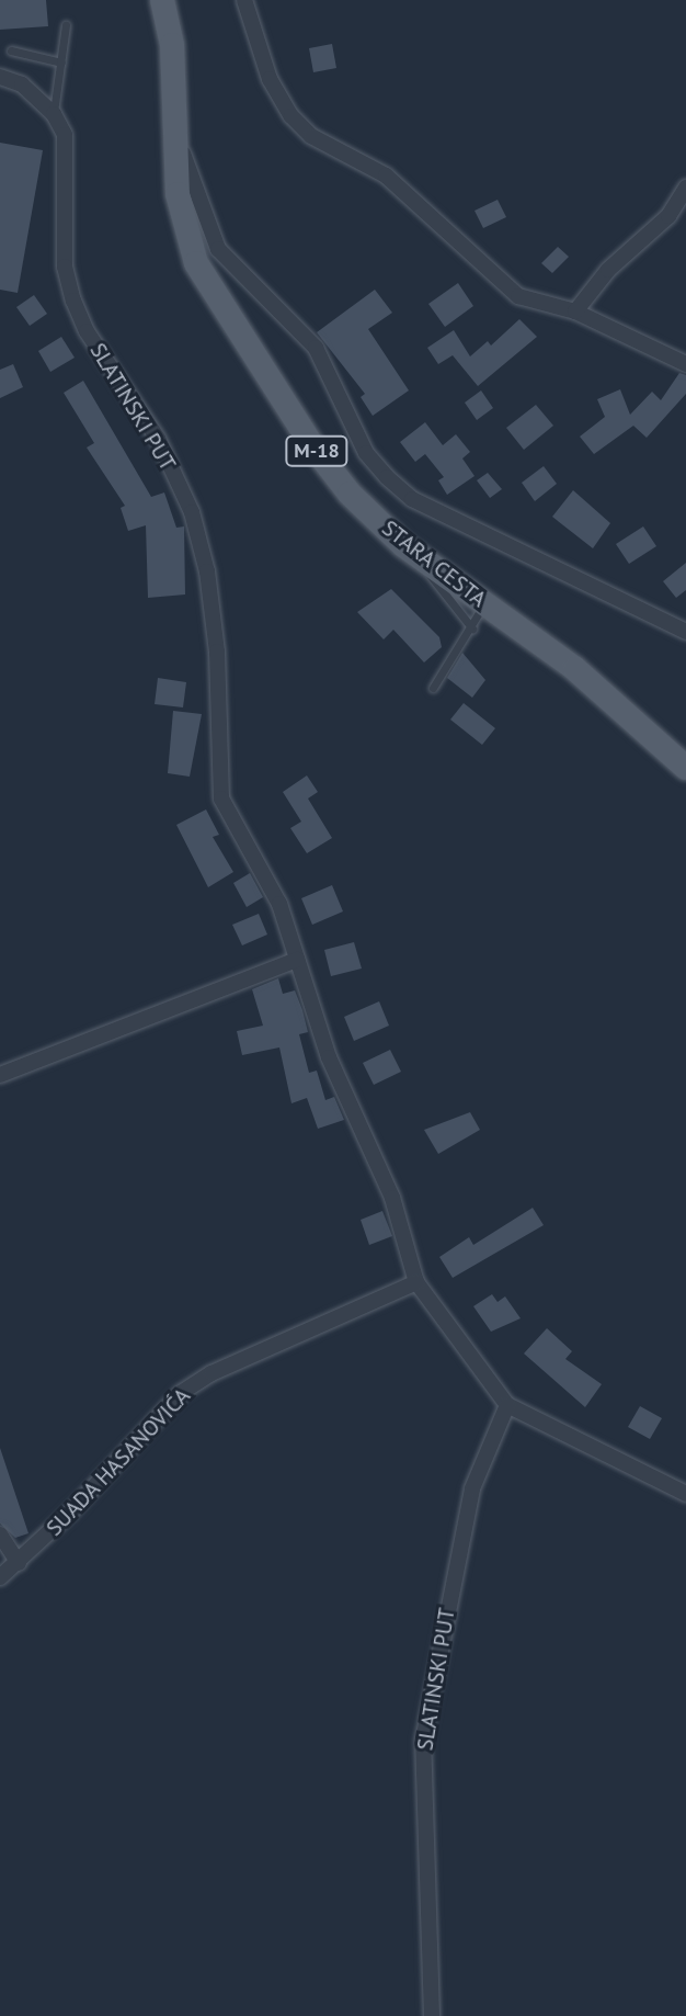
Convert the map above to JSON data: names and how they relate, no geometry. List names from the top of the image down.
{
  "streets": {
    "main road": ["M-18", "STARA CESTA"],
    "street": ["SLATINSKI PUT", "SUADA HASANOVIĆA"]
  },
  "crossings": [
    ["SLATINSKI PUT", "SUADA HASANOVIĆA"]
  ]
}
